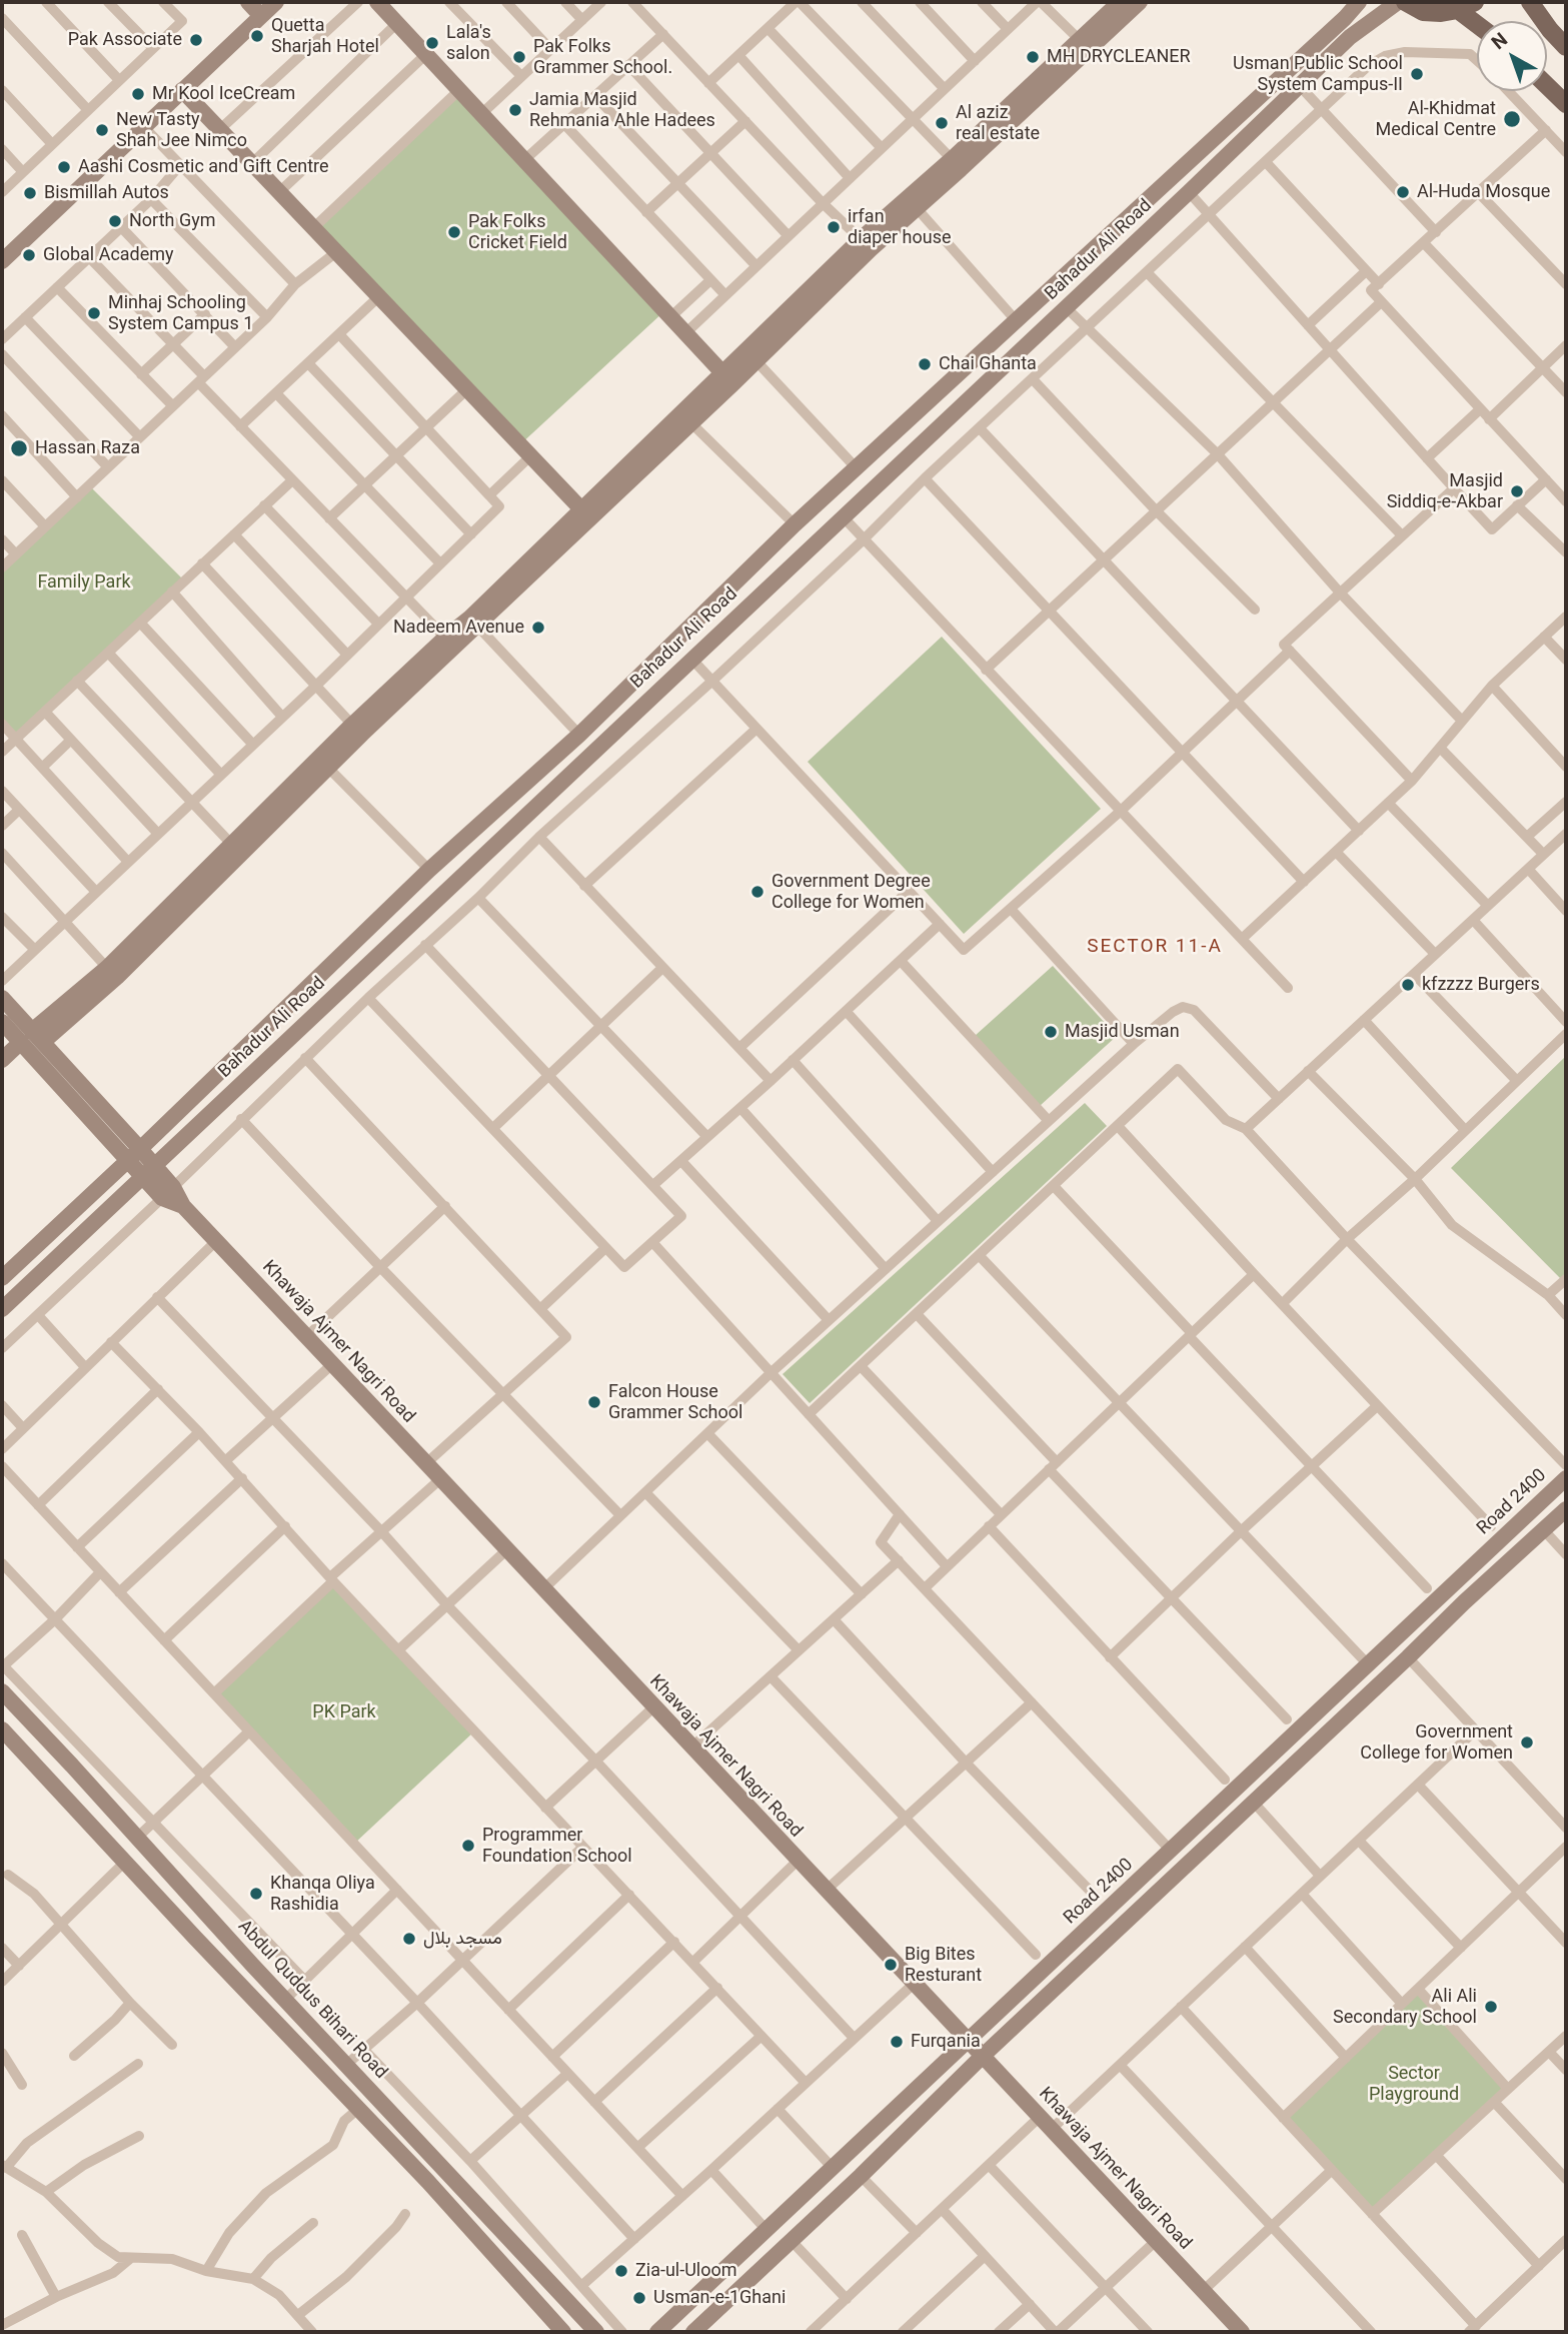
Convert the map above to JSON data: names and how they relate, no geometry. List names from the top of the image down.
{
  "streets": {
    "main road": [
      "Bahadur Ali Road",
      "Khawaja Ajmer Nagri Road",
      "Road 2400",
      "Abdul Quddus Bihari Road"
    ]
  },
  "crossings": [
    ["Bahadur Ali Road", "Khawaja Ajmer Nagri Road"],
    ["Khawaja Ajmer Nagri Road", "Road 2400"]
  ],
  "districts": ["SECTOR 11-A"],
  "parks": ["Family Park", "PK Park", "Sector Playground"],
  "places": [
    "Quetta Sharjah Hotel",
    "Pak Associate",
    "Lala's salon",
    "Pak Folks Grammer School.",
    "MH DRYCLEANER",
    "Usman Public School System Campus-II",
    "Mr Kool IceCream",
    "Jamia Masjid Rehmania Ahle Hadees",
    "Al-Khidmat Medical Centre",
    "Al aziz real estate",
    "New Tasty Shah Jee Nimco",
    "Aashi Cosmetic and Gift Centre",
    "Al-Huda Mosque",
    "Bismillah Autos",
    "North Gym",
    "irfan diaper house",
    "Pak Folks Cricket Field",
    "Global Academy",
    "Minhaj Schooling System Campus 1",
    "Chai Ghanta",
    "Hassan Raza",
    "Masjid Siddiq-e-Akbar",
    "Nadeem Avenue",
    "Government Degree College for Women",
    "kfzzzz Burgers",
    "Masjid Usman",
    "Falcon House Grammer School",
    "Government College for Women",
    "Programmer Foundation School",
    "Khanqa Oliya Rashidia",
    "مسجد بلال",
    "Big Bites Resturant",
    "Ali Ali Secondary School",
    "Furqania",
    "Zia-ul-Uloom",
    "Usman-e-1Ghani"
  ],
  "north": "top left"
}
